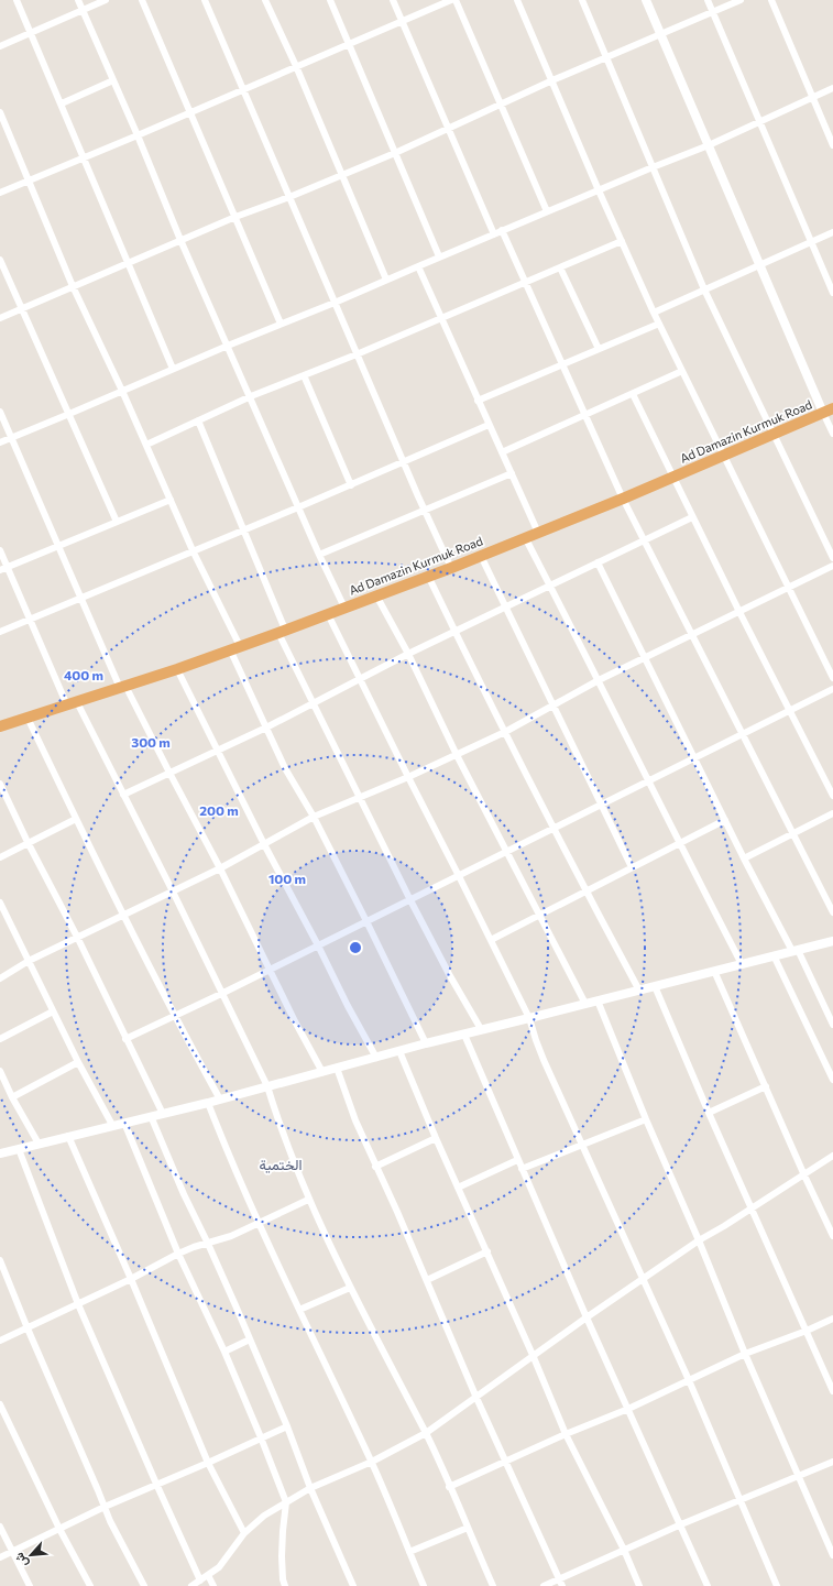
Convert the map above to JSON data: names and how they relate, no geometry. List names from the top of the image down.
{
  "streets": {
    "highway": ["Ad Damazin Kurmuk Road"]
  },
  "districts": ["الختمية"],
  "north": "bottom left",
  "rings": [
    "400 m",
    "300 m",
    "200 m",
    "100 m"
  ]
}
